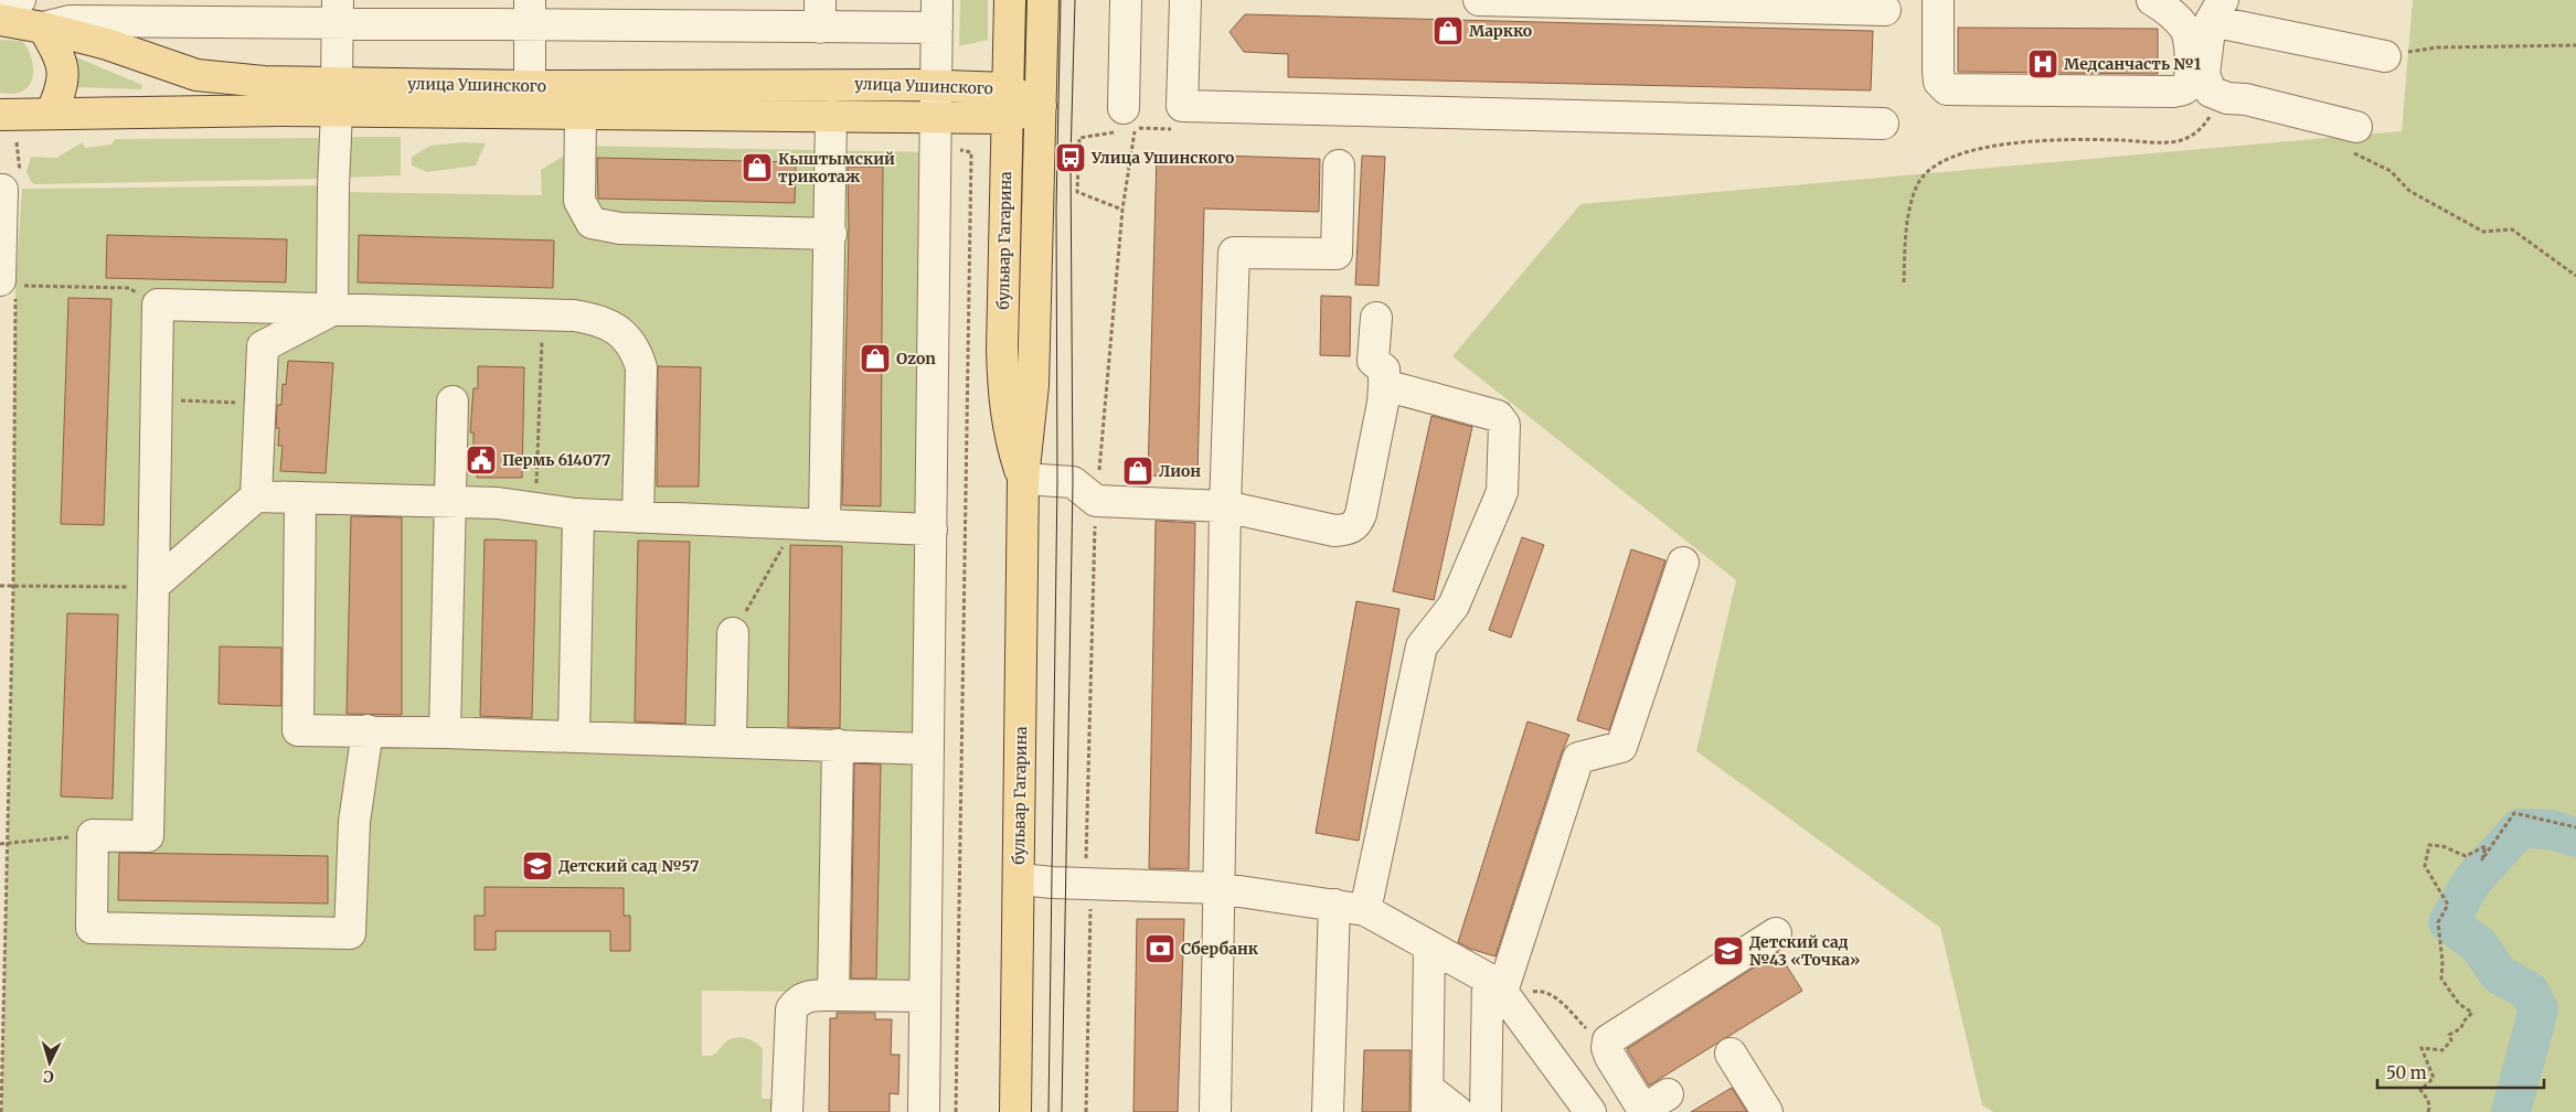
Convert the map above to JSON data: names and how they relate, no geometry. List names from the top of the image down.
{
  "streets": {
    "main road": ["улица Ушинского", "бульвар Гагарина"]
  },
  "crossings": [
    ["улица Ушинского", "бульвар Гагарина"]
  ],
  "places": {
    "shop": [
      "Маркко",
      "Кыштымский трикотаж",
      "Ozon",
      "Лион"
    ],
    "hospital": ["Медсанчасть №1"],
    "bus stop": ["Улица Ушинского"],
    "public building": ["Пермь 614077"],
    "school or university": ["Детский сад №57", "Детский сад №43 «Точка»"],
    "bank": ["Сбербанк"]
  },
  "scale_bar": "50 m",
  "north": "bottom"
}
